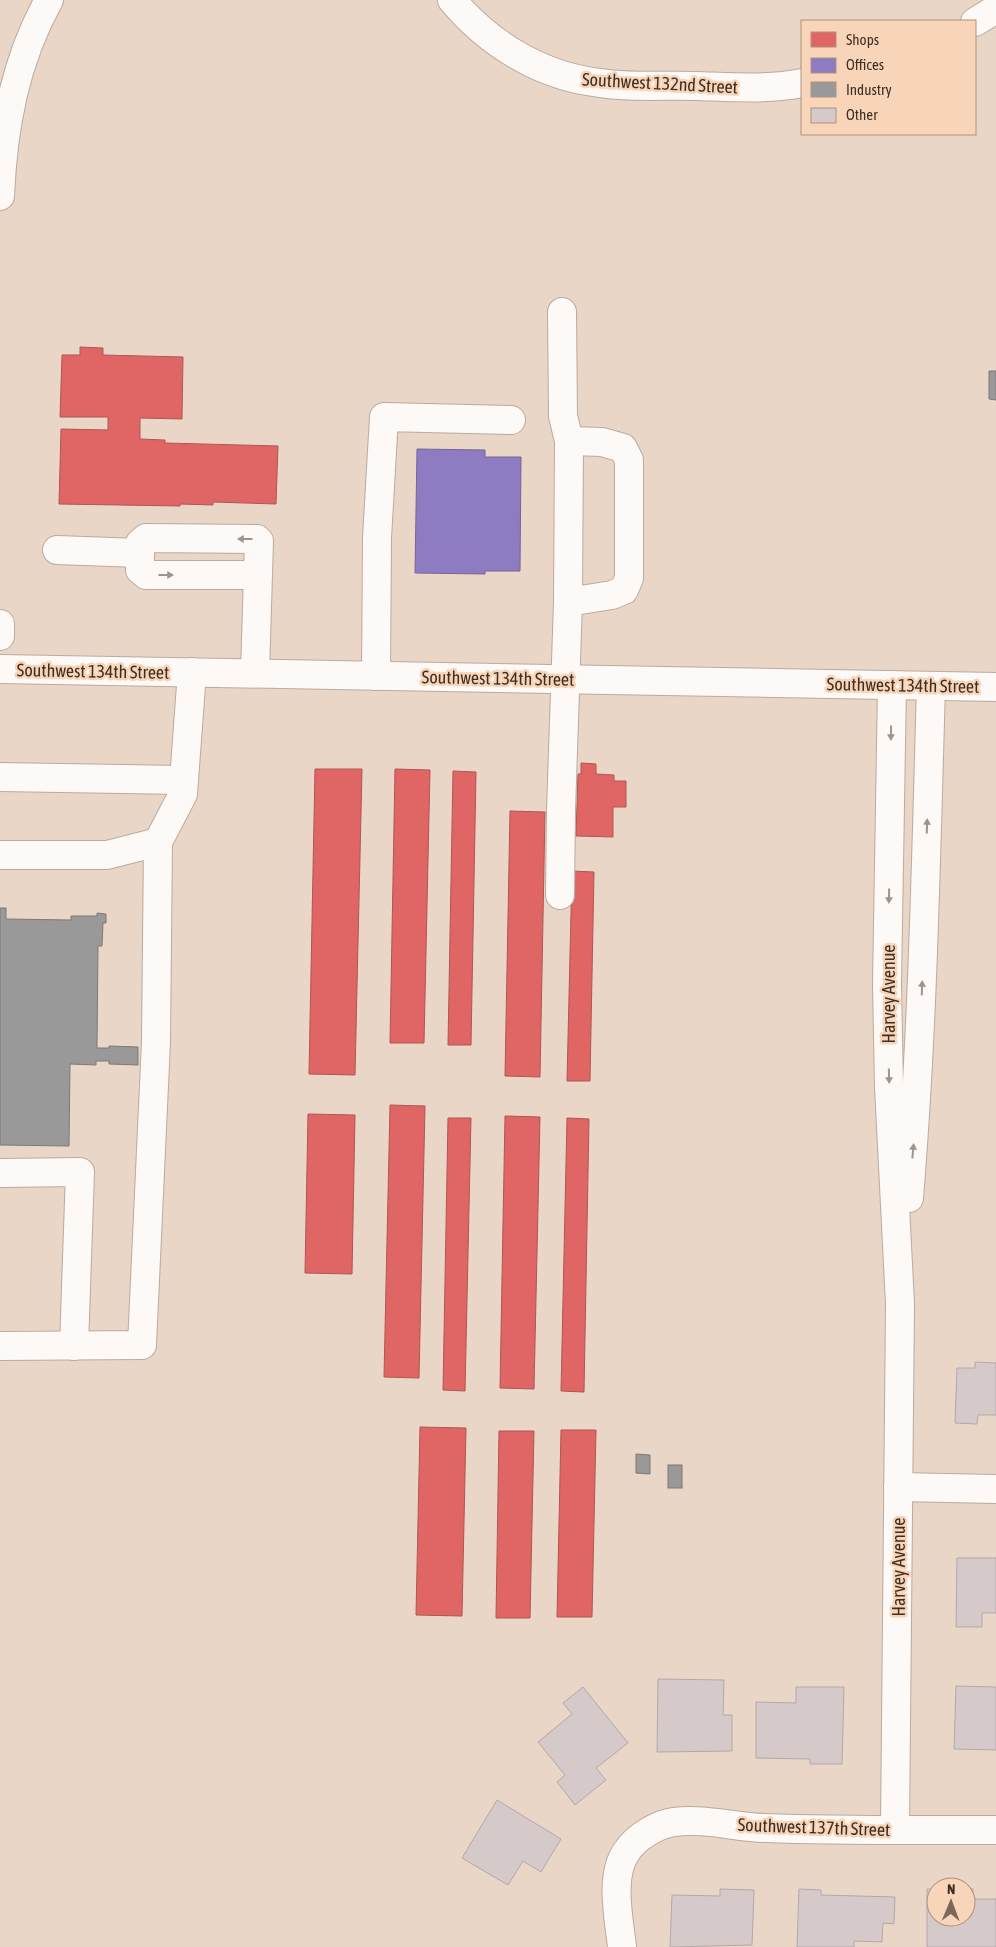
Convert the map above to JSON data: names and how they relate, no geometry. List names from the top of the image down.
{
  "streets": {
    "street": [
      "Southwest 132nd Street",
      "Southwest 134th Street",
      "Harvey Avenue",
      "Southwest 137th Street"
    ]
  },
  "crossings": [
    ["Southwest 134th Street", "Harvey Avenue"],
    ["Harvey Avenue", "Southwest 137th Street"]
  ],
  "legend": [
    "Shops",
    "Offices",
    "Industry",
    "Other"
  ],
  "north": "top"
}
